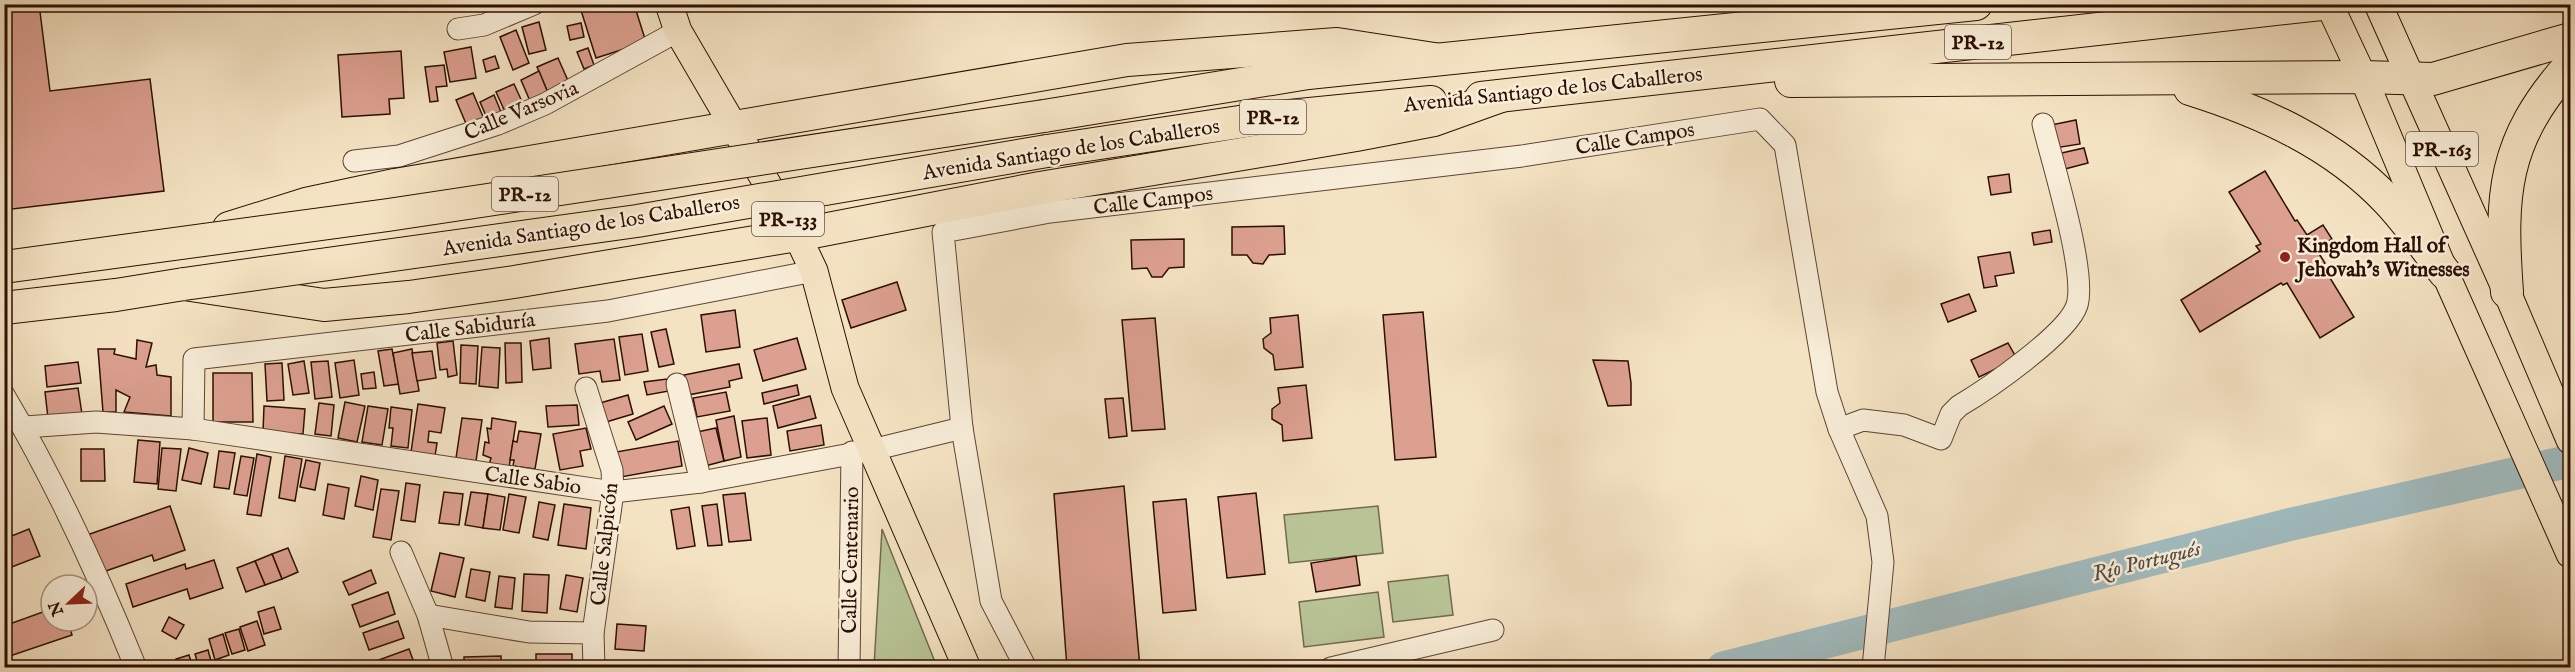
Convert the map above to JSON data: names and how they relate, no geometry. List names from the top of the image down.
{
  "streets": {
    "highway": ["PR-12", "Avenida Santiago de los Caballeros"],
    "main road": ["PR-163", "PR-133"],
    "street": [
      "Calle Varsovia",
      "Calle Campos",
      "Calle Sabiduría",
      "Calle Sabio",
      "Calle Salpicón",
      "Calle Centenario"
    ]
  },
  "crossings": [
    ["Calle Varsovia", "PR-133"],
    ["Calle Campos", "Calle Sabio"],
    ["PR-133", "Calle Sabiduría"],
    ["PR-133", "Calle Sabio"],
    ["PR-133", "Calle Centenario"],
    ["Calle Sabiduría", "Calle Sabio"],
    ["Calle Sabio", "Calle Salpicón"],
    ["Calle Sabio", "Calle Centenario"]
  ],
  "water": ["Río Portugués"],
  "places": ["Kingdom Hall of Jehovah’s Witnesses"],
  "north": "bottom left"
}
